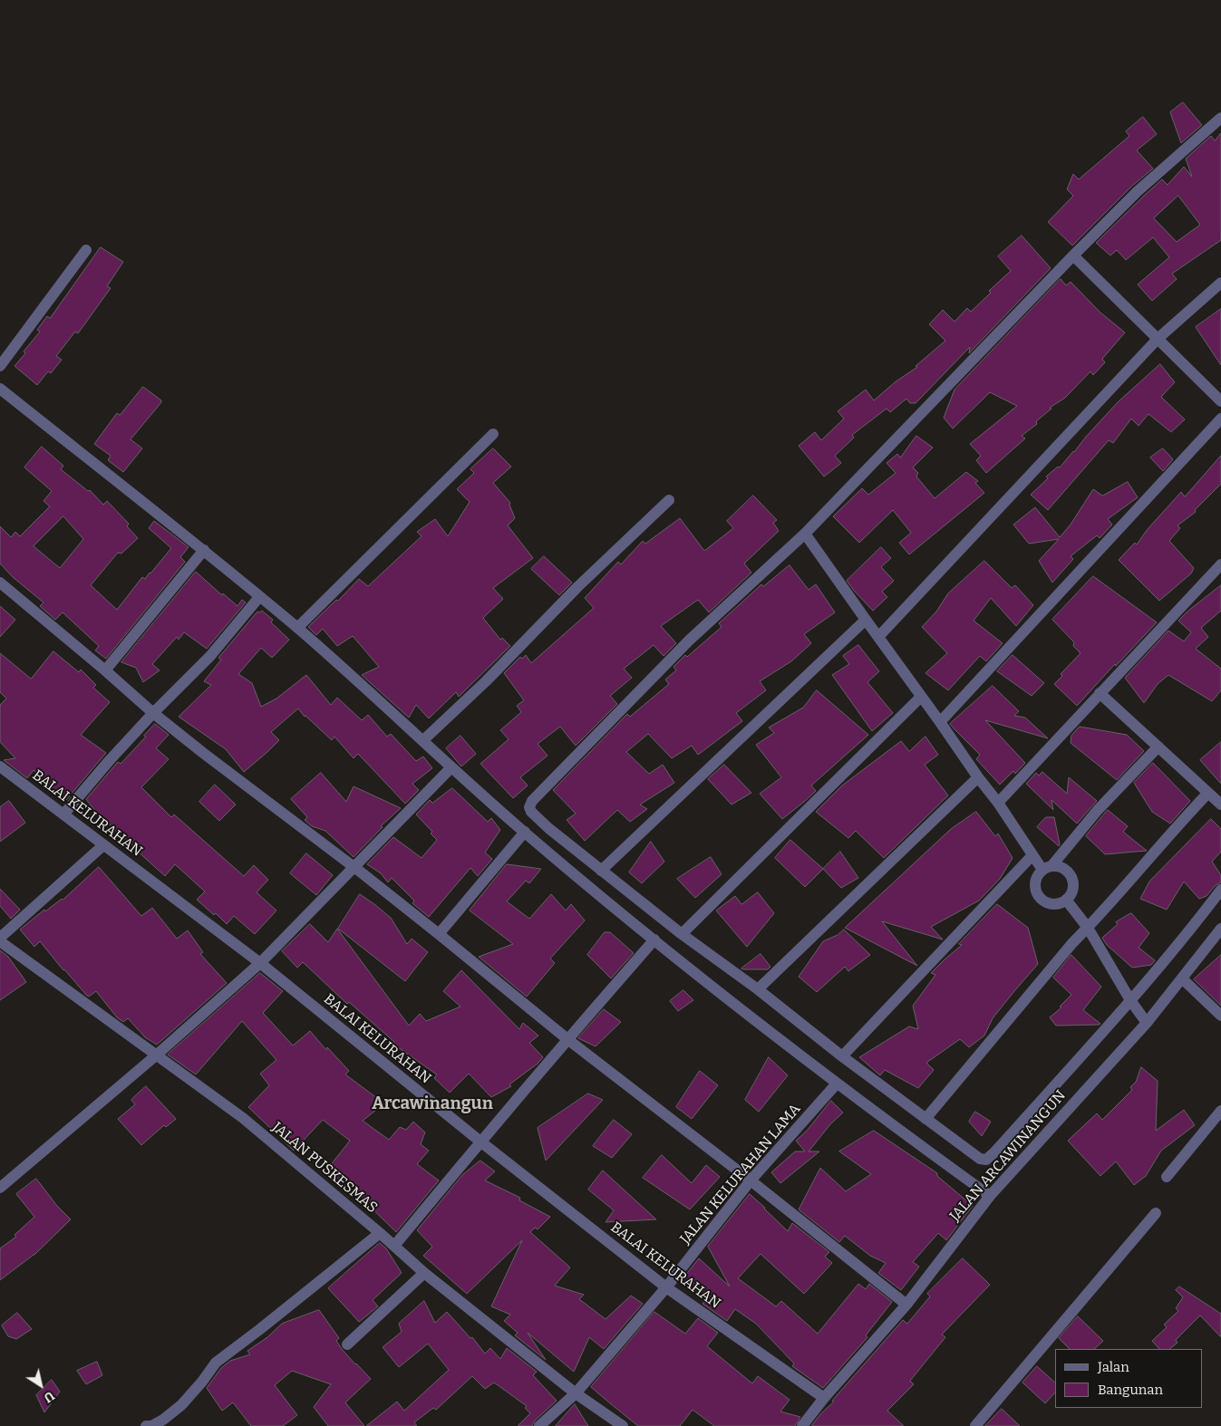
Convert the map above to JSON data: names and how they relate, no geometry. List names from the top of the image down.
{
  "streets": {
    "street": [
      "BALAI KELURAHAN",
      "JALAN ARCAWINANGUN",
      "JALAN PUSKESMAS",
      "JALAN KELURAHAN LAMA"
    ]
  },
  "crossings": [
    ["BALAI KELURAHAN", "JALAN ARCAWINANGUN"],
    ["BALAI KELURAHAN", "JALAN KELURAHAN LAMA"],
    ["JALAN PUSKESMAS", "JALAN KELURAHAN LAMA"]
  ],
  "districts": ["Arcawinangun"],
  "legend": ["Jalan", "Bangunan"],
  "north": "bottom right"
}
